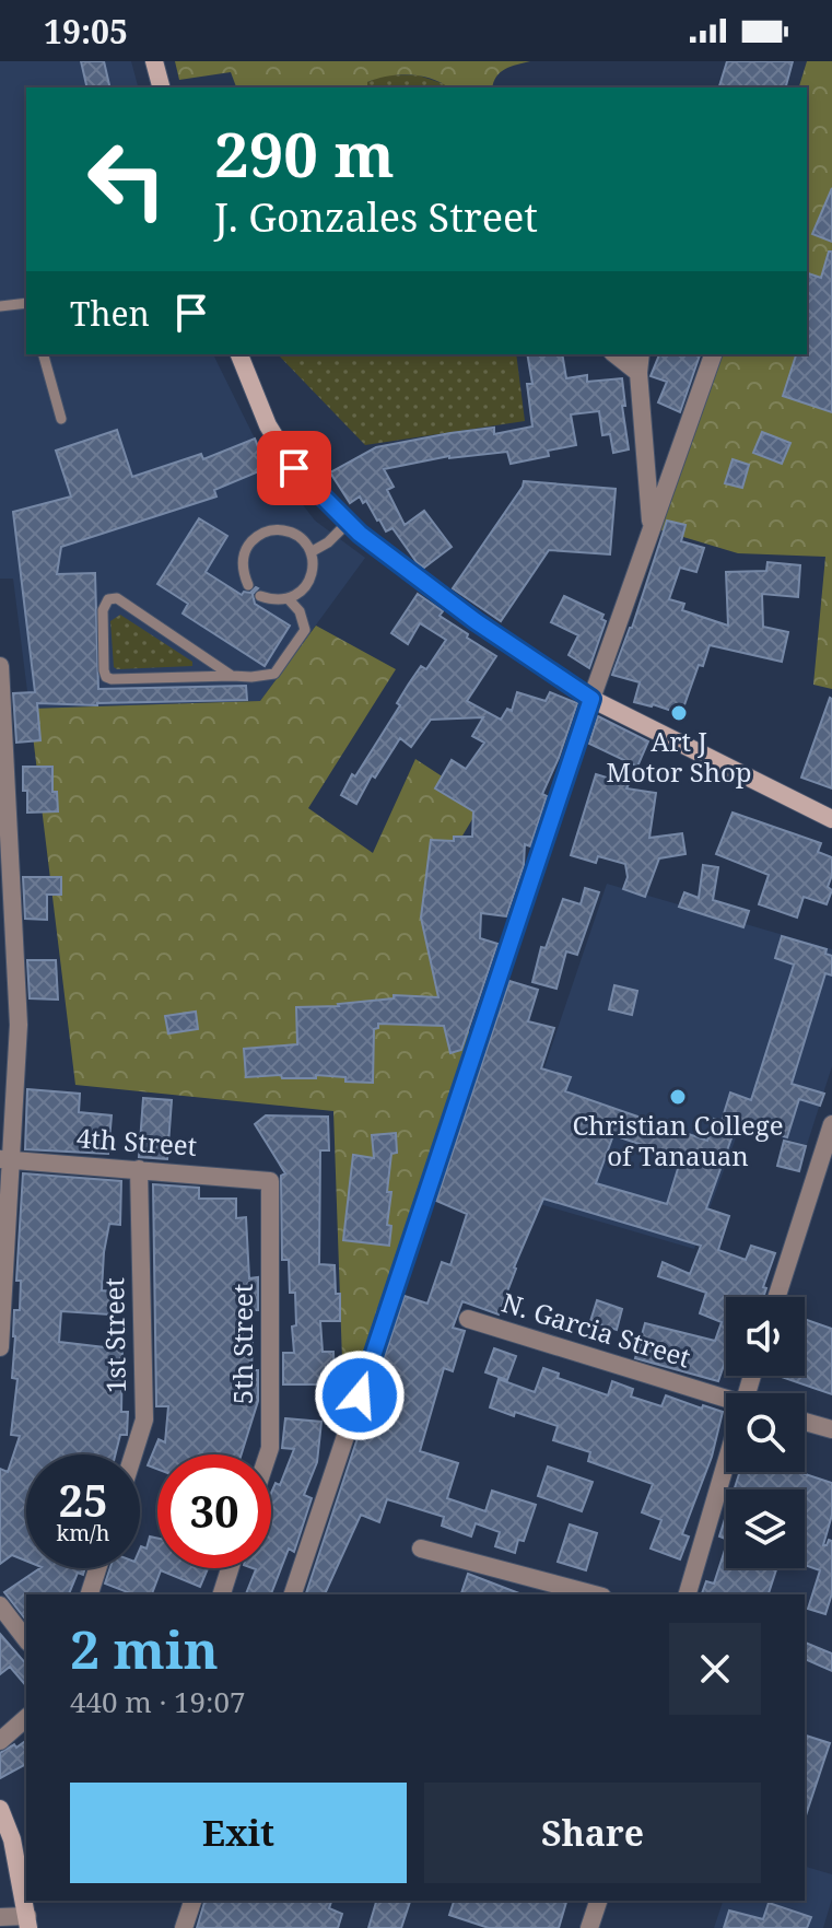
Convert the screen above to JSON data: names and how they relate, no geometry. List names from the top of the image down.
{
  "streets": {
    "street": [
      "4th Street",
      "N. Garcia Street",
      "1st Street",
      "5th Street"
    ]
  },
  "crossings": [
    ["4th Street", "1st Street"],
    ["4th Street", "5th Street"]
  ],
  "places": ["Art J Motor Shop", "Christian College of Tanauan"],
  "page": {
    "status": "19:05",
    "turn": ["290 m", "J. Gonzales Street"],
    "then": "Then",
    "speed": "25 km/h",
    "limit": "30",
    "heading": ["2 min", "440 m · 19:07"],
    "buttons": ["Exit", "Share"]
  }
}
